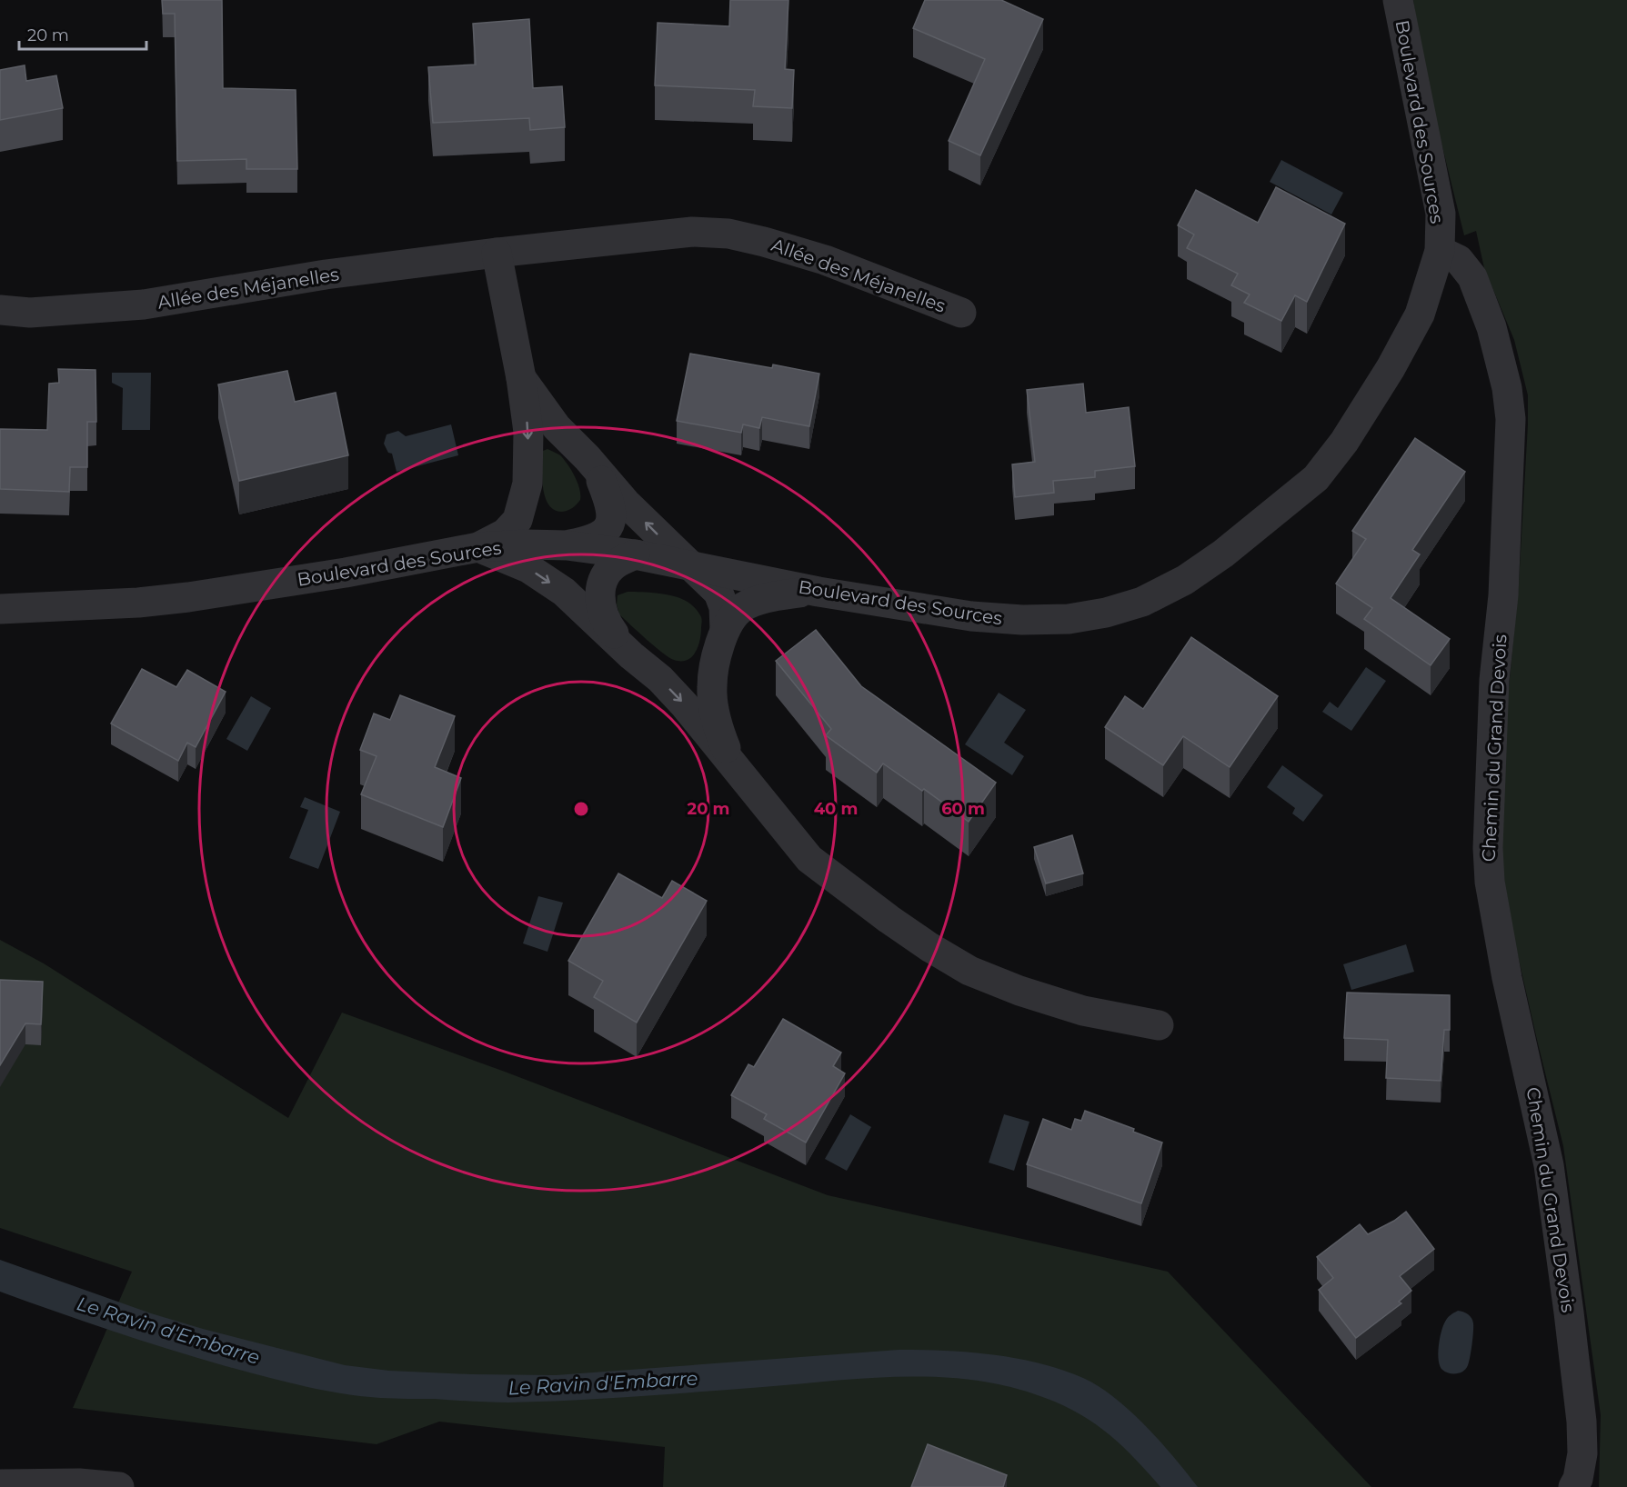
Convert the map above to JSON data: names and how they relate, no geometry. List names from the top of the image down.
{
  "streets": {
    "street": ["Boulevard des Sources", "Allée des Méjanelles", "Chemin du Grand Devois"]
  },
  "crossings": [
    ["Boulevard des Sources", "Chemin du Grand Devois"]
  ],
  "water": ["Le Ravin d'Embarre"],
  "scale_bar": "20 m",
  "rings": ["20 m", "40 m", "60 m"]
}
